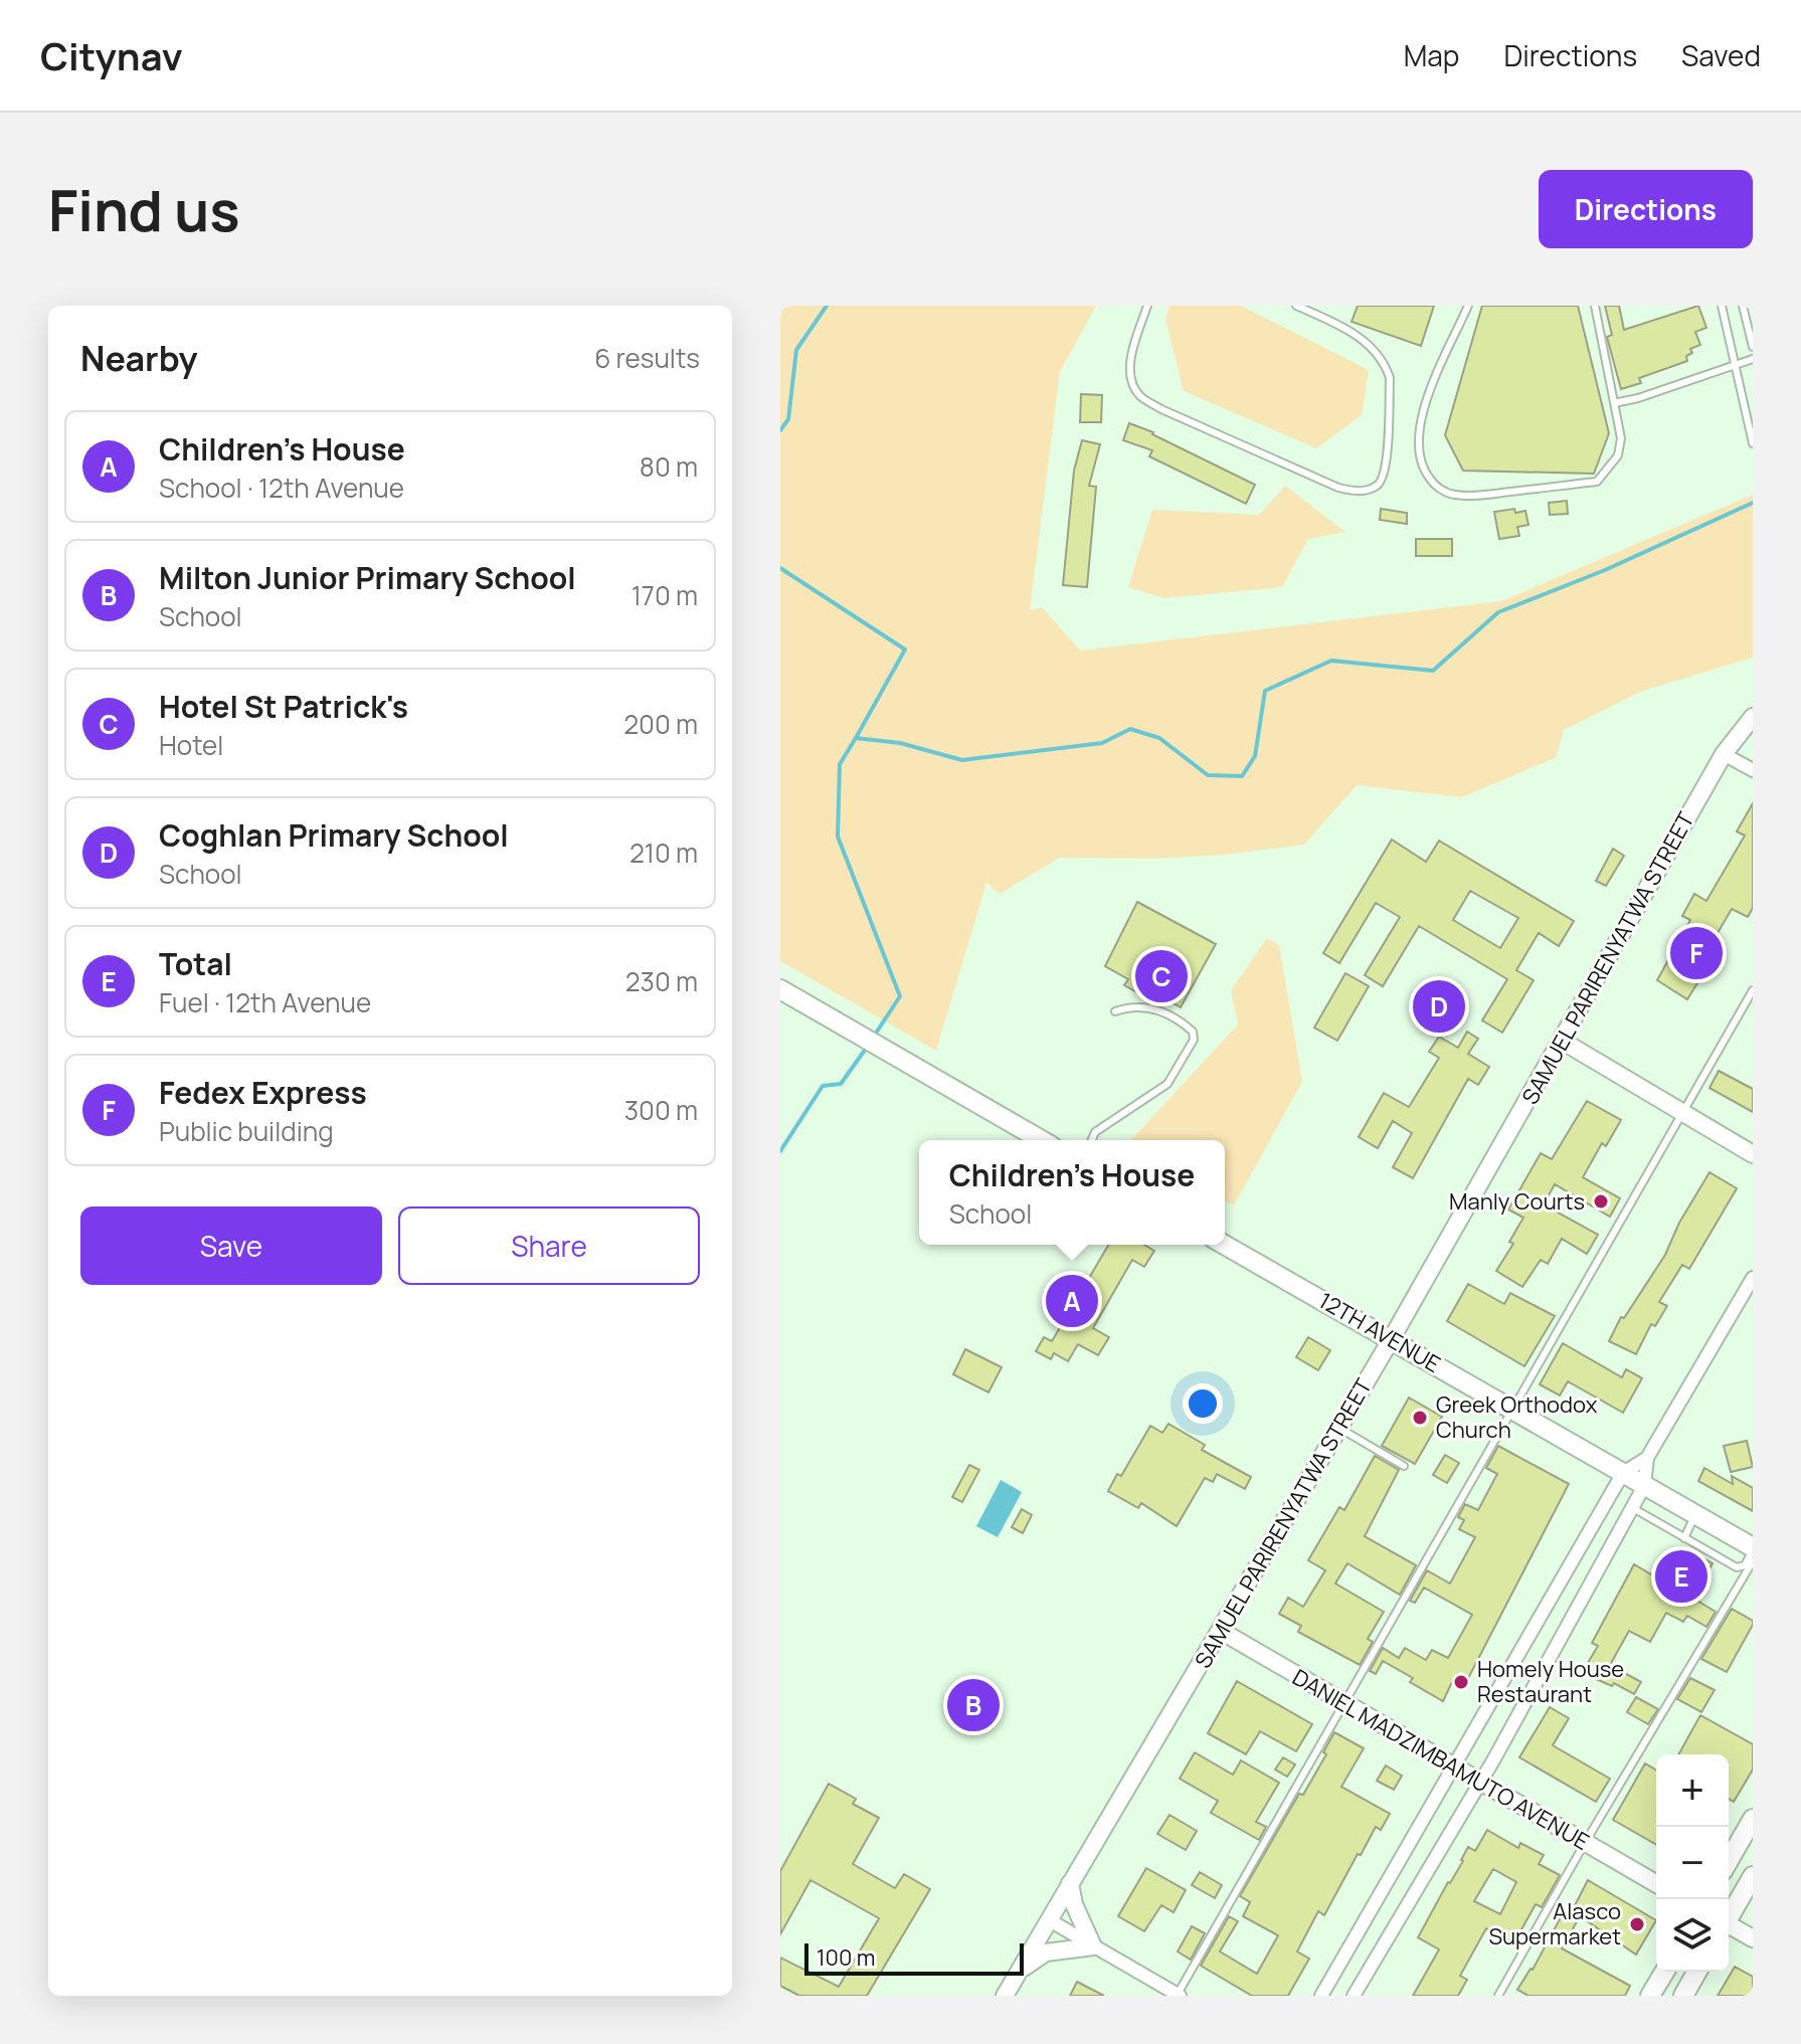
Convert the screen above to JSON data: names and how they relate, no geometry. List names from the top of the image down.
{
  "streets": {
    "main road": ["12TH AVENUE"],
    "street": ["SAMUEL PARIRENYATWA STREET", "DANIEL MADZIMBAMUTO AVENUE"]
  },
  "crossings": [
    ["SAMUEL PARIRENYATWA STREET", "12TH AVENUE"],
    ["SAMUEL PARIRENYATWA STREET", "DANIEL MADZIMBAMUTO AVENUE"]
  ],
  "places": [
    "Manly Courts",
    "Greek Orthodox Church",
    "Homely House Restaurant",
    "Alasco Supermarket"
  ],
  "scale_bar": "100 m",
  "page": {
    "header": "Citynav",
    "nav": ["Map", "Directions", "Saved"],
    "buttons": [
      "Directions",
      ["Save", "Share"]
    ],
    "title": "Find us",
    "heading": ["Nearby", "6 results"],
    "list": [
      {
        "mark": "A",
        "name": "Children's House",
        "note": "School · 12th Avenue",
        "value": "80 m"
      },
      {
        "mark": "B",
        "name": "Milton Junior Primary School",
        "note": "School",
        "value": "170 m"
      },
      {
        "mark": "C",
        "name": "Hotel St Patrick's",
        "note": "Hotel",
        "value": "200 m"
      },
      {
        "mark": "D",
        "name": "Coghlan Primary School",
        "note": "School",
        "value": "210 m"
      },
      {
        "mark": "E",
        "name": "Total",
        "note": "Fuel · 12th Avenue",
        "value": "230 m"
      },
      {
        "mark": "F",
        "name": "Fedex Express",
        "note": "Public building",
        "value": "300 m"
      }
    ],
    "pins": [
      "F",
      "C",
      "D",
      "A",
      "E",
      "B"
    ],
    "popup": ["Children's House", "School"],
    "map_buttons": ["+", "−"],
    "scale": "100 m"
  }
}
